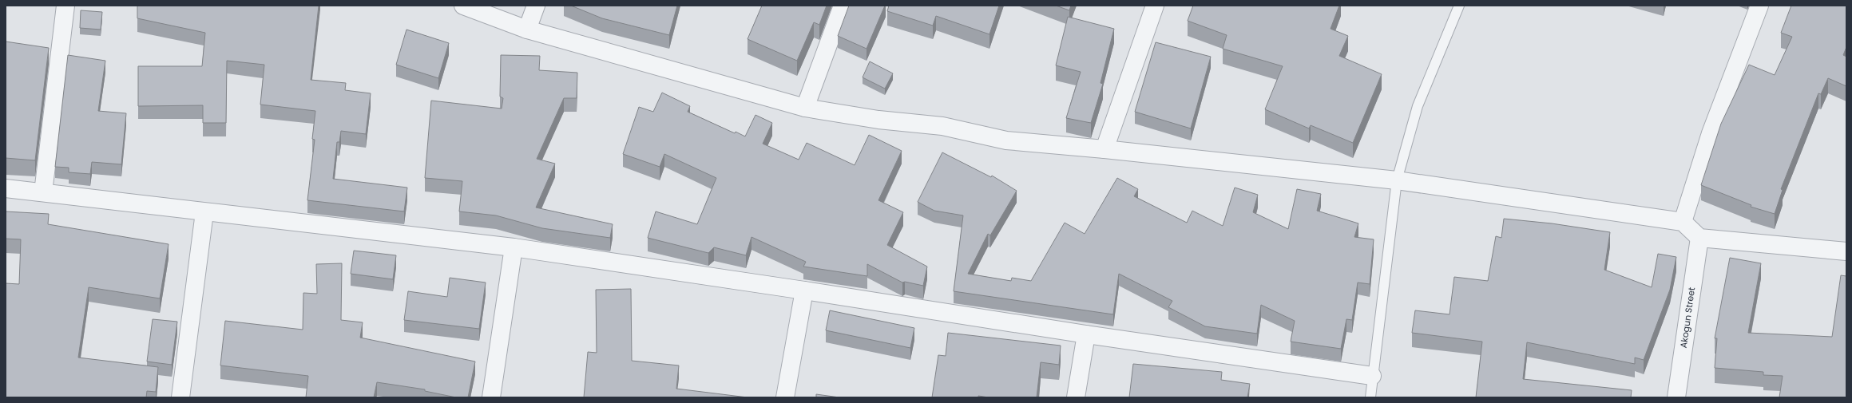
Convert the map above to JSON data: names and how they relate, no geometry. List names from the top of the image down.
{
  "streets": {
    "street": ["Akogun Street"]
  }
}
